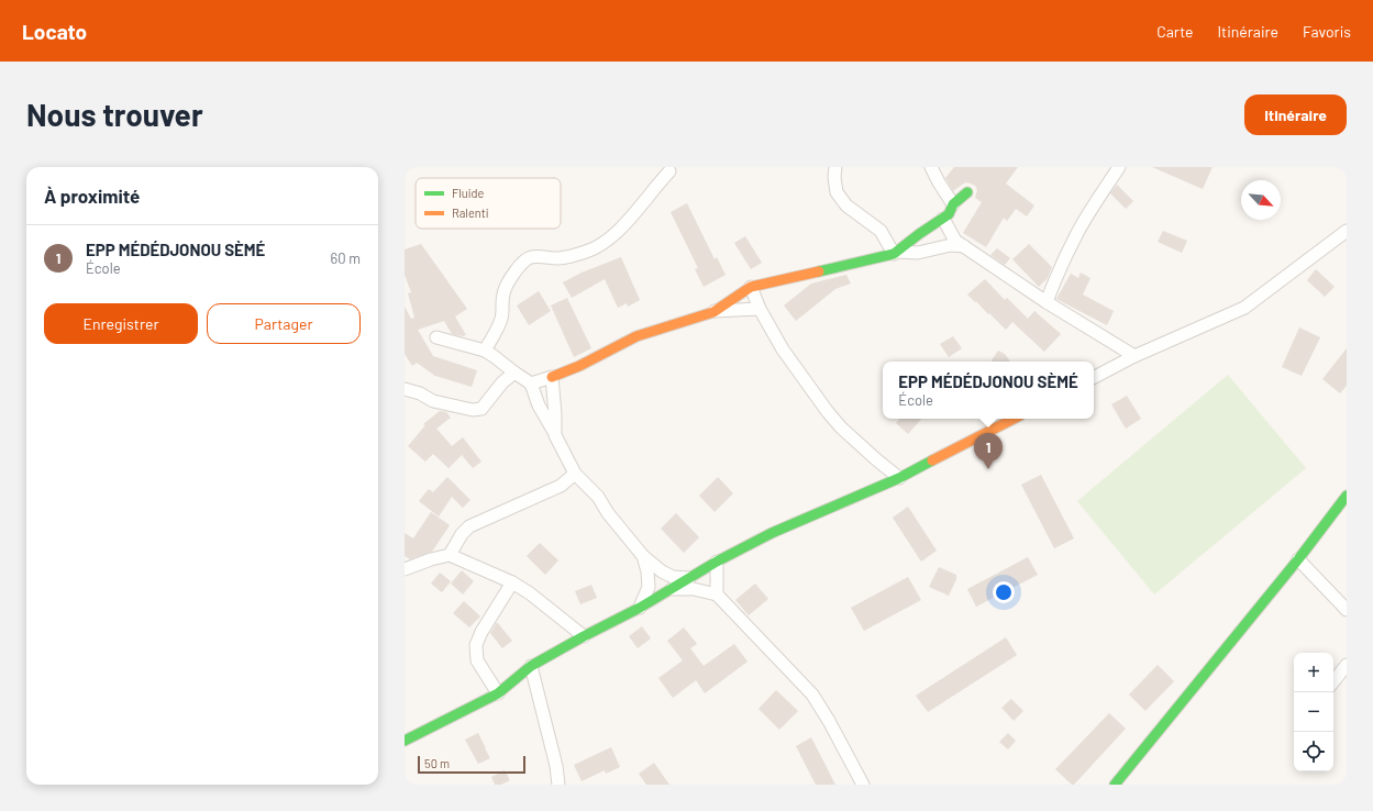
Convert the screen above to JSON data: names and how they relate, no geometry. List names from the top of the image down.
{
  "legend": ["Fluide", "Ralenti"],
  "scale_bar": "50 m",
  "north": "bottom right",
  "page": {
    "header": "Locato",
    "nav": ["Carte", "Itinéraire", "Favoris"],
    "buttons": [
      "Itinéraire",
      ["Enregistrer", "Partager"]
    ],
    "title": "Nous trouver",
    "heading": "À proximité",
    "list": [
      {
        "mark": "1",
        "name": "EPP MÉDÉDJONOU SÈMÉ",
        "note": "École",
        "value": "60 m"
      }
    ],
    "popup": ["EPP MÉDÉDJONOU SÈMÉ", "École"],
    "pins": "1",
    "map_buttons": ["+", "−"],
    "scale": "50 m"
  }
}
